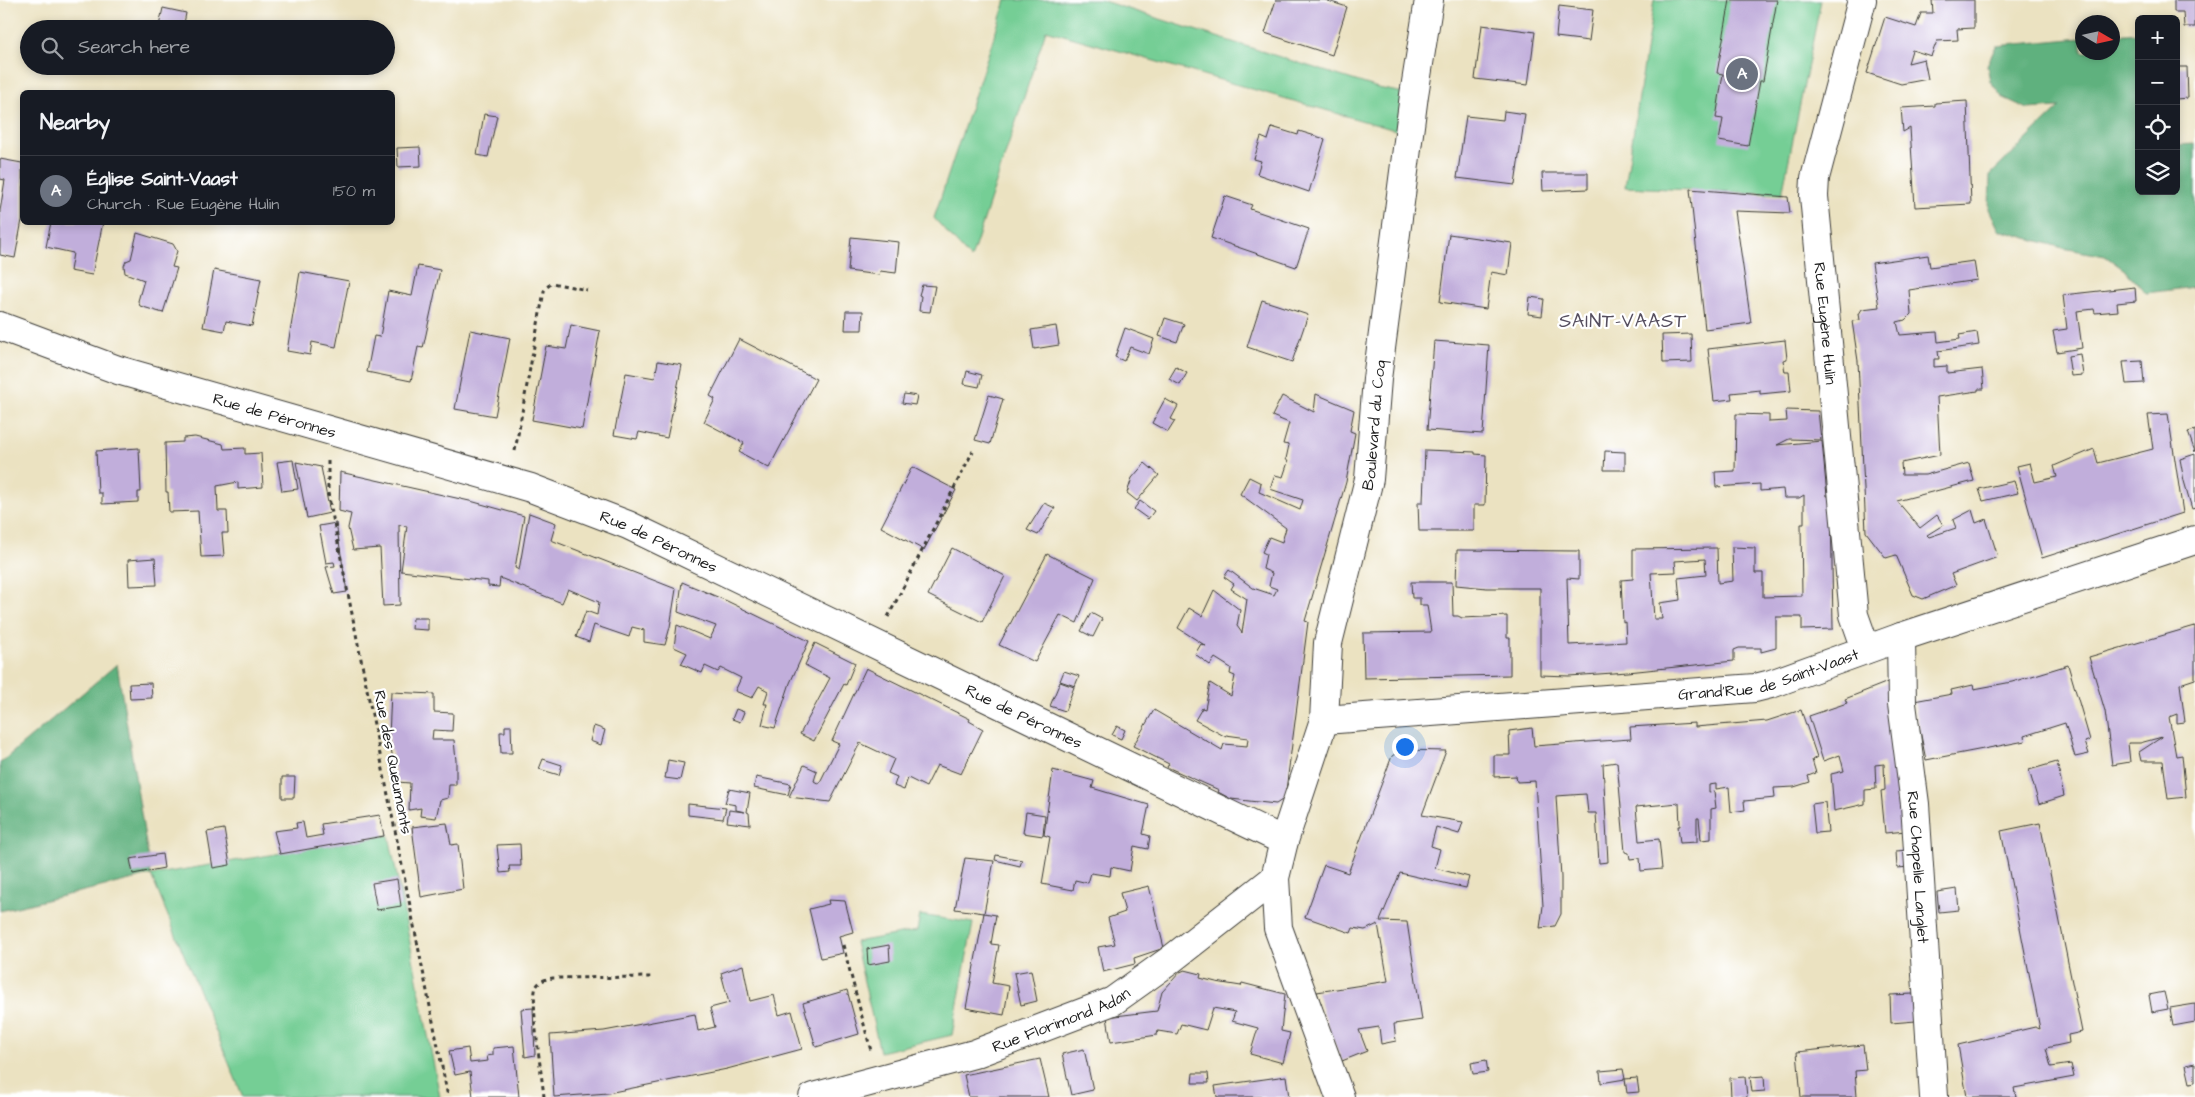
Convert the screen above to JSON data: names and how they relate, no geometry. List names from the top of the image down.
{
  "streets": {
    "street": [
      "Rue Eugène Hulin",
      "Rue de Péronnes",
      "Boulevard du Coq",
      "Grand'Rue de Saint-Vaast",
      "Rue Chapelle Langlet",
      "Rue Florimond Adan"
    ],
    "path": ["Rue des Queumonts"]
  },
  "crossings": [
    ["Rue Eugène Hulin", "Grand'Rue de Saint-Vaast"],
    ["Rue de Péronnes", "Boulevard du Coq"],
    ["Rue de Péronnes", "Rue des Queumonts"],
    ["Boulevard du Coq", "Grand'Rue de Saint-Vaast"],
    ["Boulevard du Coq", "Rue Florimond Adan"],
    ["Grand'Rue de Saint-Vaast", "Rue Chapelle Langlet"]
  ],
  "districts": ["SAINT-VAAST"],
  "north": "right",
  "page": {
    "map_buttons": ["+", "−"],
    "search": "Search here",
    "pins": "A",
    "heading": "Nearby",
    "list": [
      {
        "mark": "A",
        "name": "Église Saint-Vaast",
        "note": "Church · Rue Eugène Hulin",
        "value": "150 m"
      }
    ]
  }
}
